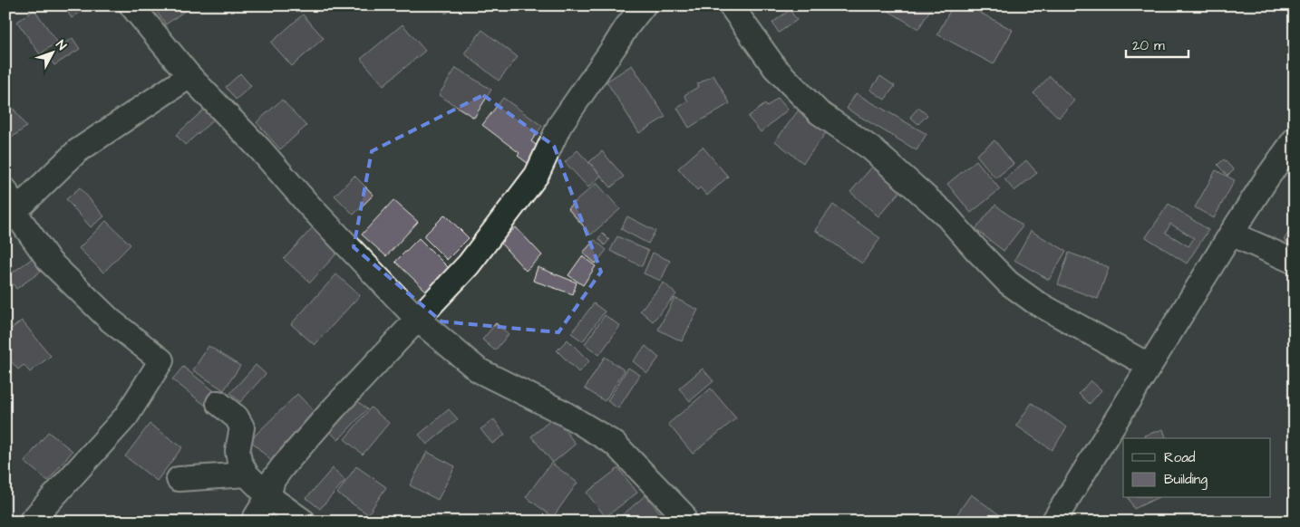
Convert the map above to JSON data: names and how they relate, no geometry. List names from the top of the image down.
{
  "legend": ["Road", "Building"],
  "scale_bar": "20 m",
  "north": "top right"
}
